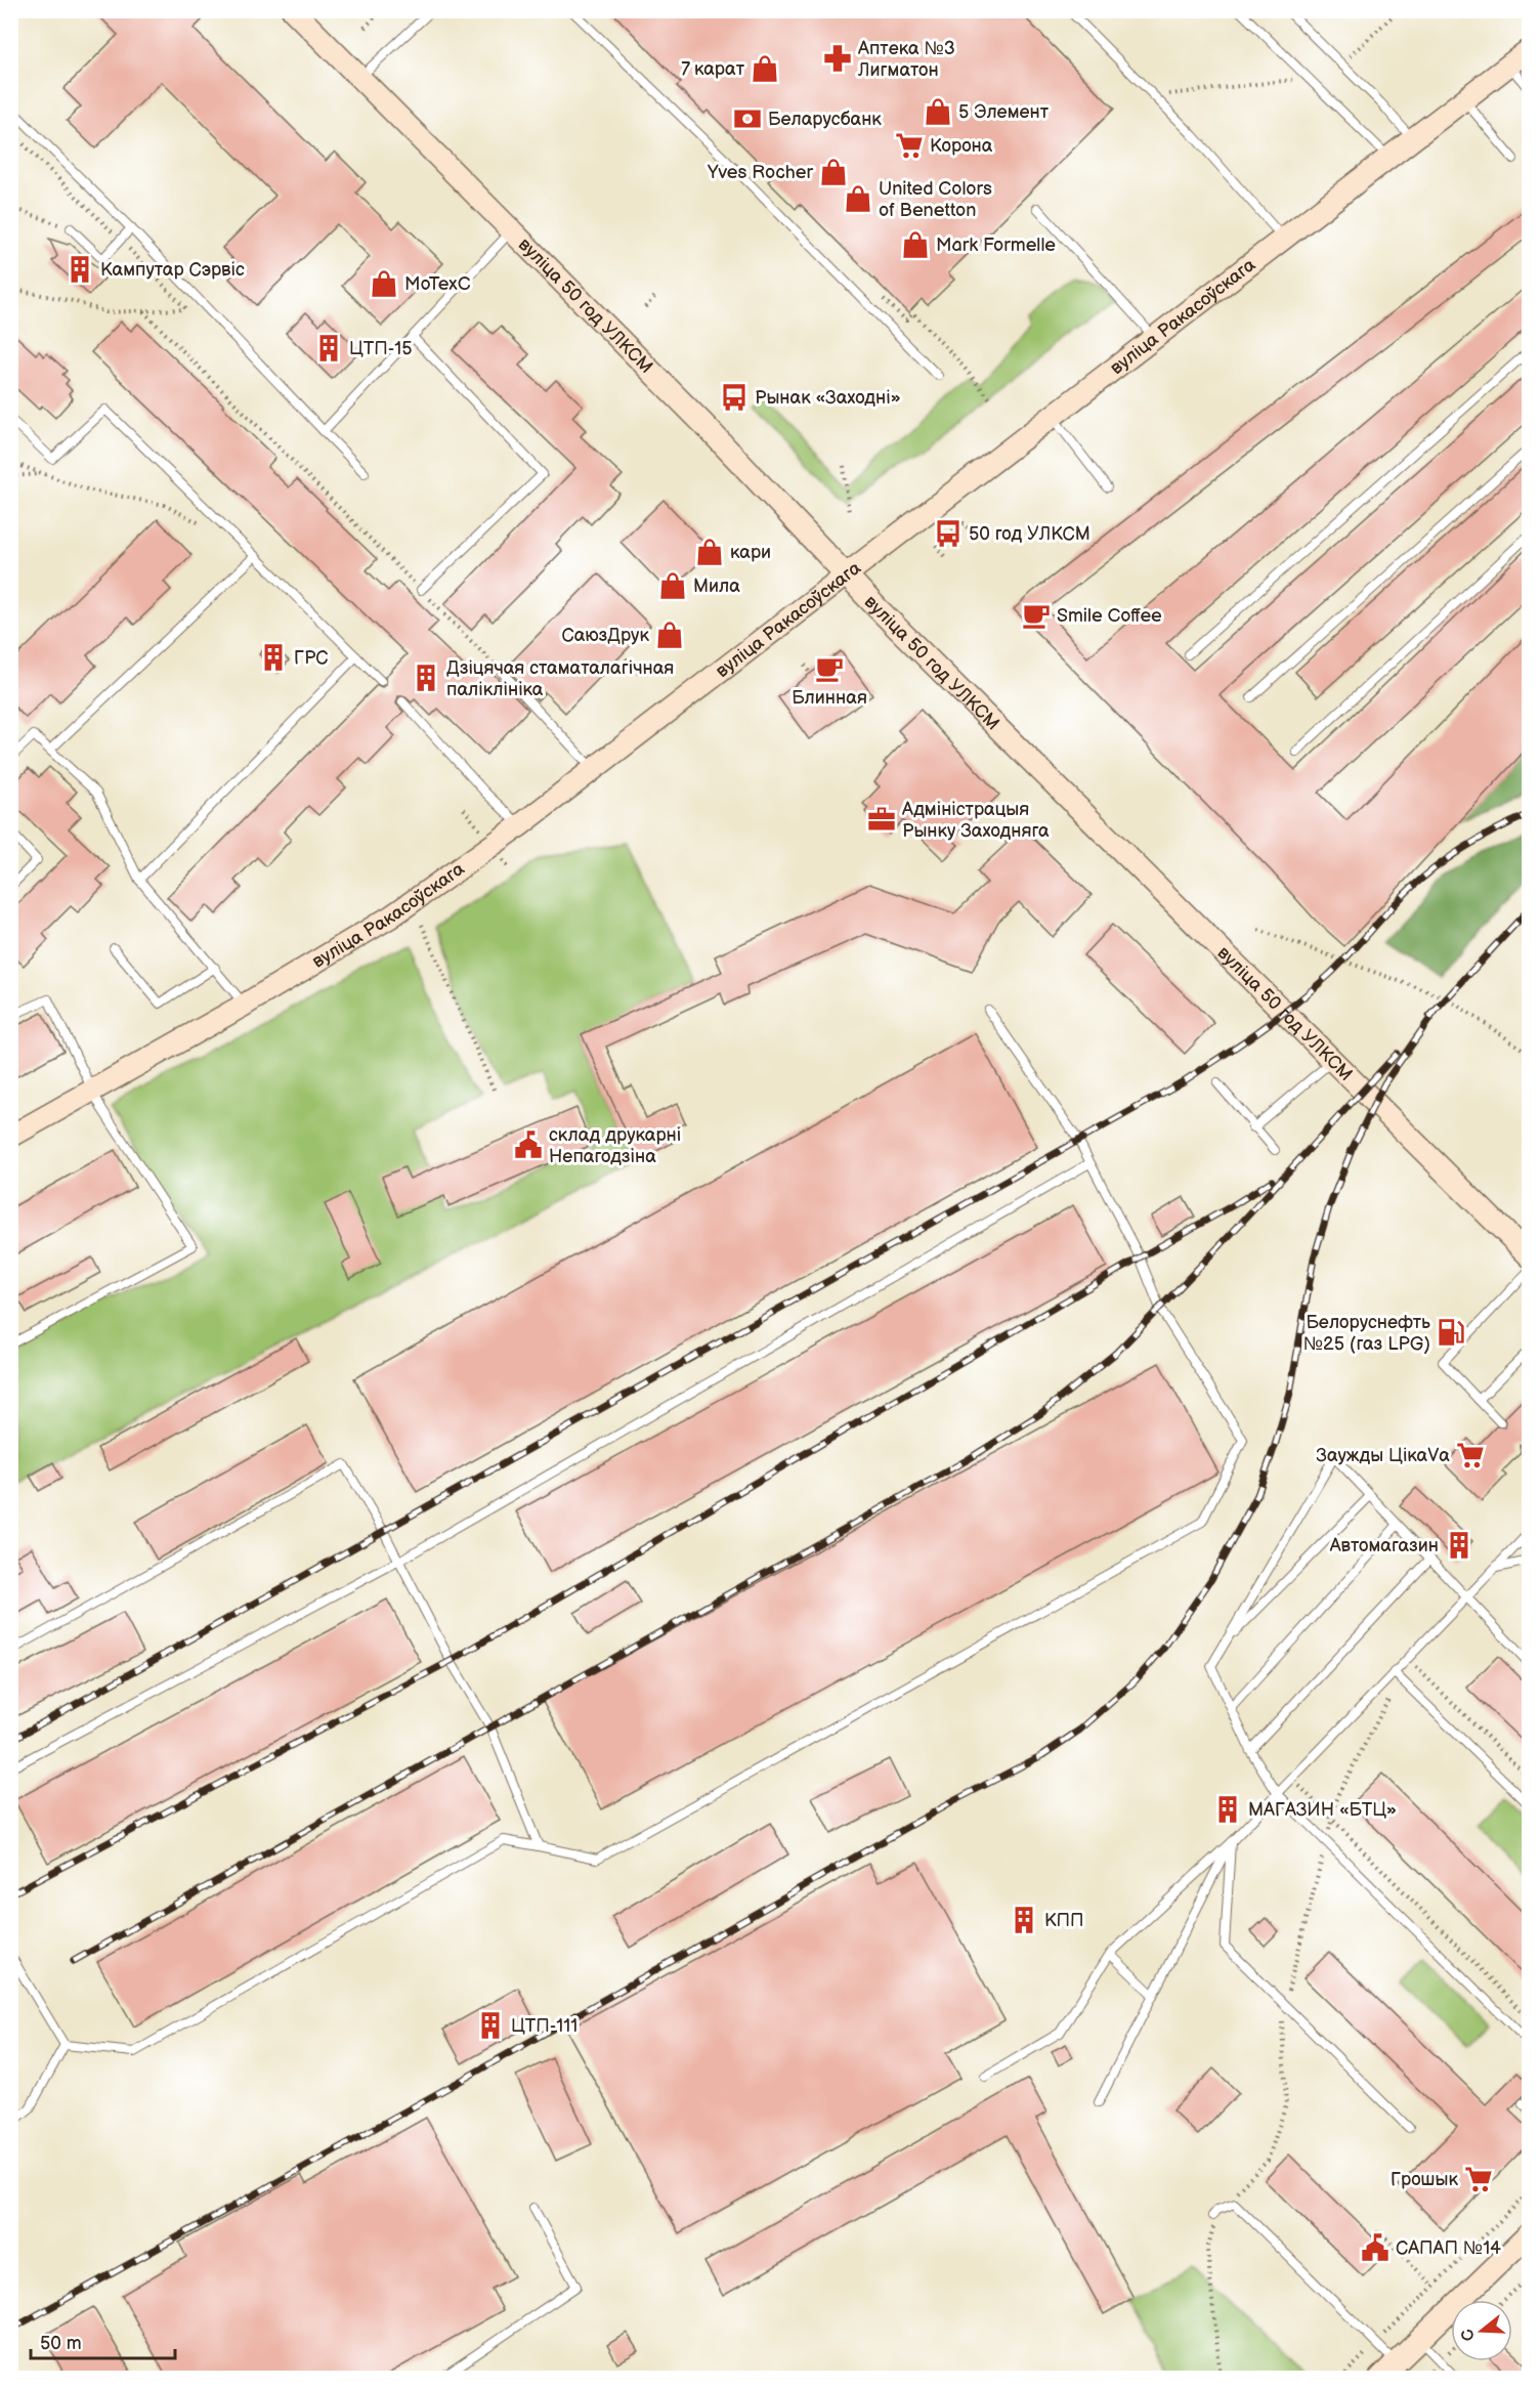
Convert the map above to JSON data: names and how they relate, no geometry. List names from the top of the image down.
{
  "streets": {
    "main road": ["вуліца 50 год УЛКСМ", "вуліца Ракасоўскага"]
  },
  "crossings": [
    ["вуліца 50 год УЛКСМ", "вуліца Ракасоўскага"]
  ],
  "places": {
    "pharmacy": ["Аптека №3 Лигматон"],
    "shop": [
      "7 карат",
      "5 Элемент",
      "Yves Rocher",
      "United Colors of Benetton",
      "Mark Formelle",
      "MoTexC",
      "кари",
      "Мила",
      "СаюзДрук"
    ],
    "bank": ["Беларусбанк"],
    "supermarket": ["Корона", "Заужды ЦікаVа", "Грошык"],
    "building": [
      "Кампутар Сэрвіс",
      "ЦТП-15",
      "ГРС",
      "Дзіцячая стаматалагічная паліклініка",
      "Автомагазин",
      "МАГАЗИН «БТЦ»",
      "КПП",
      "ЦТП-111"
    ],
    "bus stop": ["Рынак «Заходні»", "50 год УЛКСМ"],
    "cafe": ["Smile Coffee", "Блинная"],
    "office": ["Адміністрацыя Рынку Заходняга"],
    "public building": ["склад друкарні Непагодзіна", "САПАП №14"],
    "fuel station": ["Белоруснефть №25 (газ LPG)"]
  },
  "scale_bar": "50 m",
  "north": "left"
}
